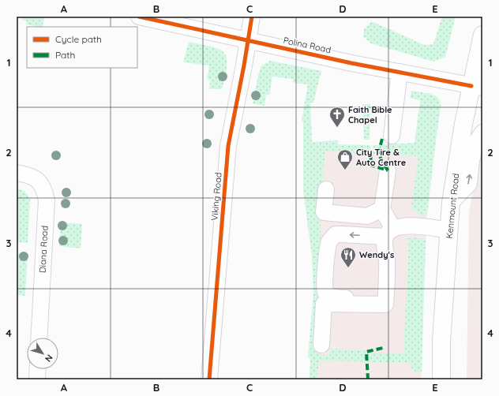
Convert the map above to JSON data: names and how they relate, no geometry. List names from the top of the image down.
{
  "streets": {
    "main road": ["Kenmount Road"],
    "street": ["Polina Road", "Viking Road", "Diana Road"]
  },
  "crossings": [
    ["Polina Road", "Viking Road"],
    ["Polina Road", "Kenmount Road"]
  ],
  "places": {
    "church": ["Faith Bible Chapel"],
    "shop": ["City Tire & Auto Centre"],
    "restaurant": ["Wendy's"]
  },
  "legend": ["Cycle path", "Path"],
  "north": "bottom right",
  "grid": {
    "columns": [
      "A",
      "B",
      "C",
      "D",
      "E"
    ],
    "rows": [
      "1",
      "2",
      "3",
      "4"
    ]
  }
}
